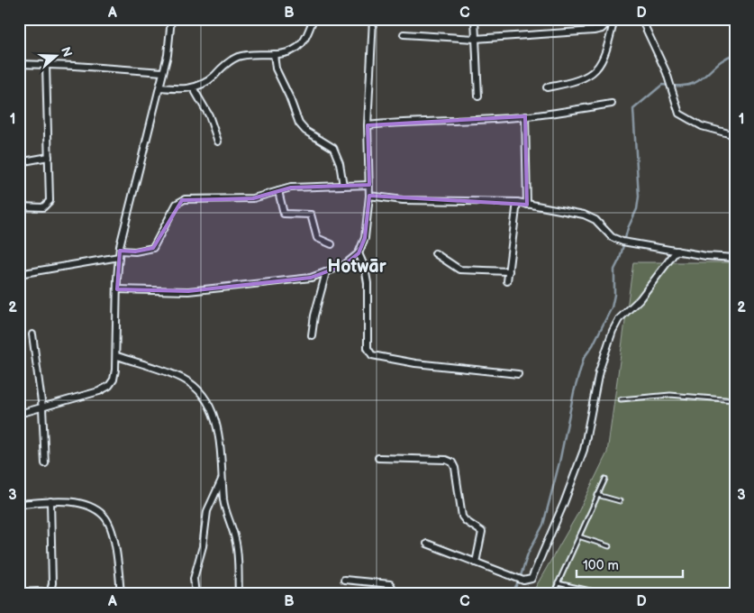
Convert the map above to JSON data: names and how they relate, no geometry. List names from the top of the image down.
{
  "districts": ["Hotwār"],
  "scale_bar": "100 m",
  "north": "right",
  "grid": {
    "columns": [
      "A",
      "B",
      "C",
      "D"
    ],
    "rows": ["1", "2", "3"]
  }
}
